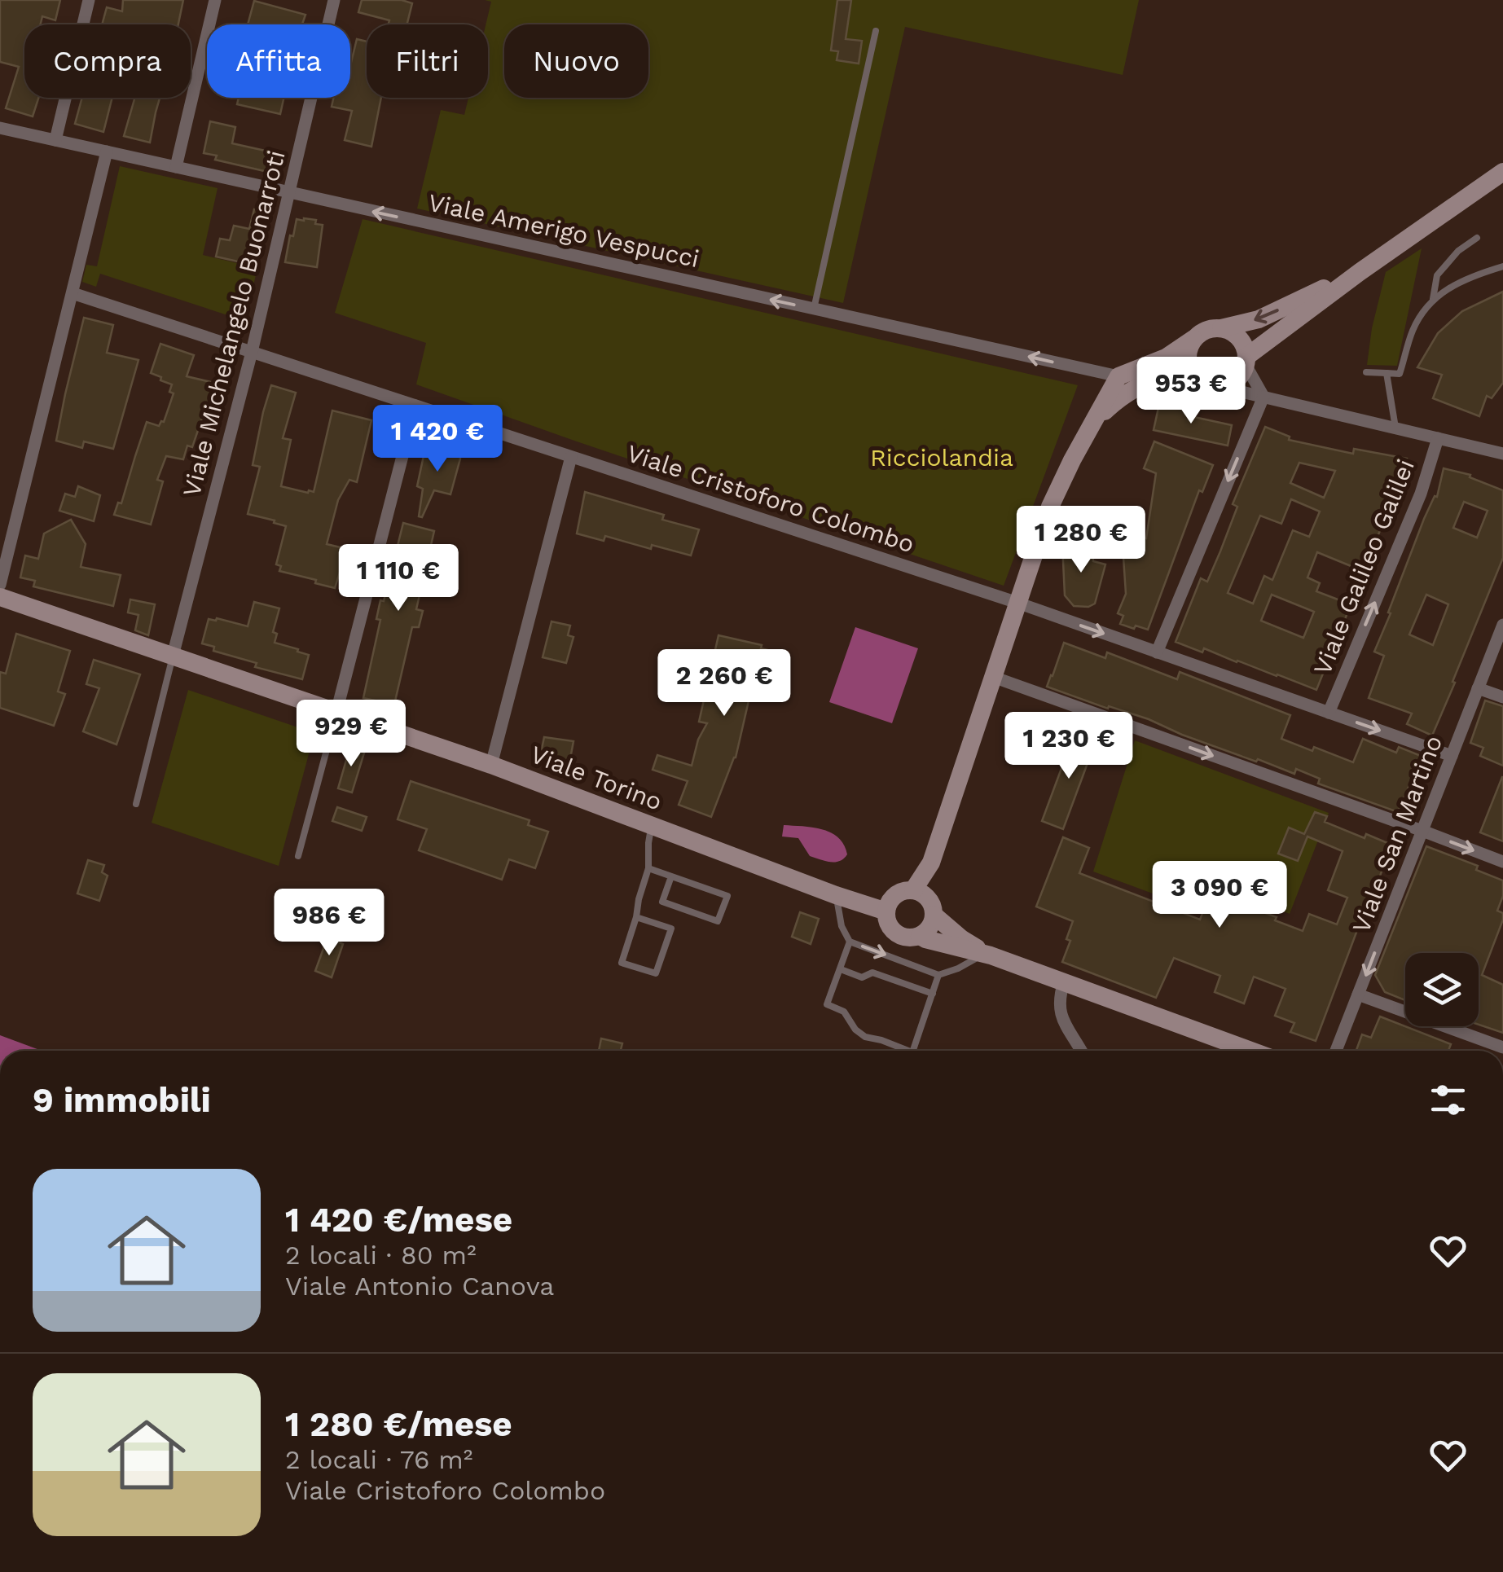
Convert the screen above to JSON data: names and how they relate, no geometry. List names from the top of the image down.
{
  "streets": {
    "street": [
      "Viale Amerigo Vespucci",
      "Viale Michelangelo Buonarroti",
      "Viale Cristoforo Colombo",
      "Viale Galileo Galilei",
      "Viale Torino",
      "Viale San Martino"
    ]
  },
  "crossings": [
    ["Viale Amerigo Vespucci", "Viale Michelangelo Buonarroti"],
    ["Viale Michelangelo Buonarroti", "Viale Cristoforo Colombo"],
    ["Viale Michelangelo Buonarroti", "Viale Torino"],
    ["Viale Cristoforo Colombo", "Viale Galileo Galilei"],
    ["Viale Cristoforo Colombo", "Viale San Martino"]
  ],
  "one_way": ["Viale Amerigo Vespucci", "Viale Galileo Galilei", "Viale San Martino"],
  "parks": ["Ricciolandia"],
  "page": {
    "chip": [
      "Compra",
      "Affitta",
      "Filtri",
      "Nuovo"
    ],
    "price": [
      "953 €",
      "1 420 €",
      "1 280 €",
      "1 110 €",
      "2 260 €",
      "929 €",
      "1 230 €",
      "3 090 €",
      "986 €"
    ],
    "heading": "9 immobili",
    "list": [
      {
        "name": "1 420 €/mese",
        "note": "2 locali · 80 m² · Viale Antonio Canova"
      },
      {
        "name": "1 280 €/mese",
        "note": "2 locali · 76 m² · Viale Cristoforo Colombo"
      }
    ]
  }
}
